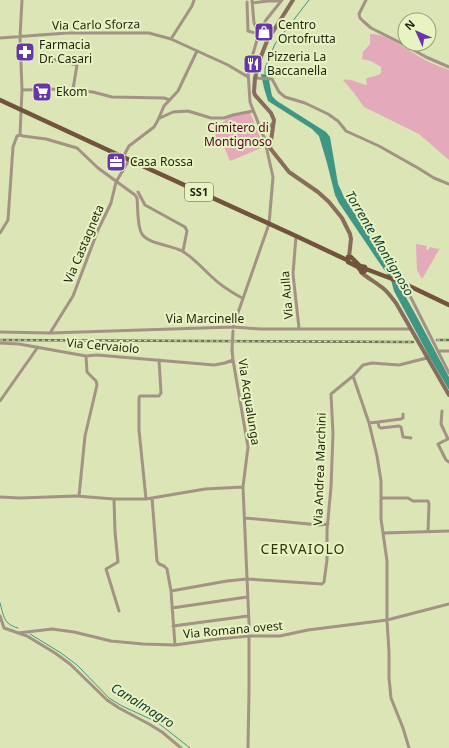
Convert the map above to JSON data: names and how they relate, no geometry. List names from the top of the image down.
{
  "streets": {
    "main road": ["SS1"],
    "street": [
      "Via Carlo Sforza",
      "Via Castagneta",
      "Via Aulla",
      "Via Marcinelle",
      "Via Cervaiolo",
      "Via Acqualunga",
      "Via Andrea Marchini",
      "Via Romana ovest"
    ]
  },
  "crossings": [
    ["SS1", "Via Castagneta"],
    ["SS1", "Via Aulla"],
    ["SS1", "Via Acqualunga"],
    ["Via Castagneta", "Via Marcinelle"],
    ["Via Aulla", "Via Marcinelle"],
    ["Via Marcinelle", "Via Acqualunga"],
    ["Via Cervaiolo", "Via Acqualunga"],
    ["Via Acqualunga", "Via Andrea Marchini"],
    ["Via Acqualunga", "Via Romana ovest"]
  ],
  "districts": ["CERVAIOLO"],
  "water": ["Torrente Montignoso", "Canalmagro"],
  "parks": ["Cimitero di Montignoso"],
  "places": {
    "shop": ["Centro Ortofrutta"],
    "pharmacy": ["Farmacia Dr. Casari"],
    "restaurant": ["Pizzeria La Baccanella"],
    "supermarket": ["Ekom"],
    "office": ["Casa Rossa"]
  },
  "north": "top left"
}
